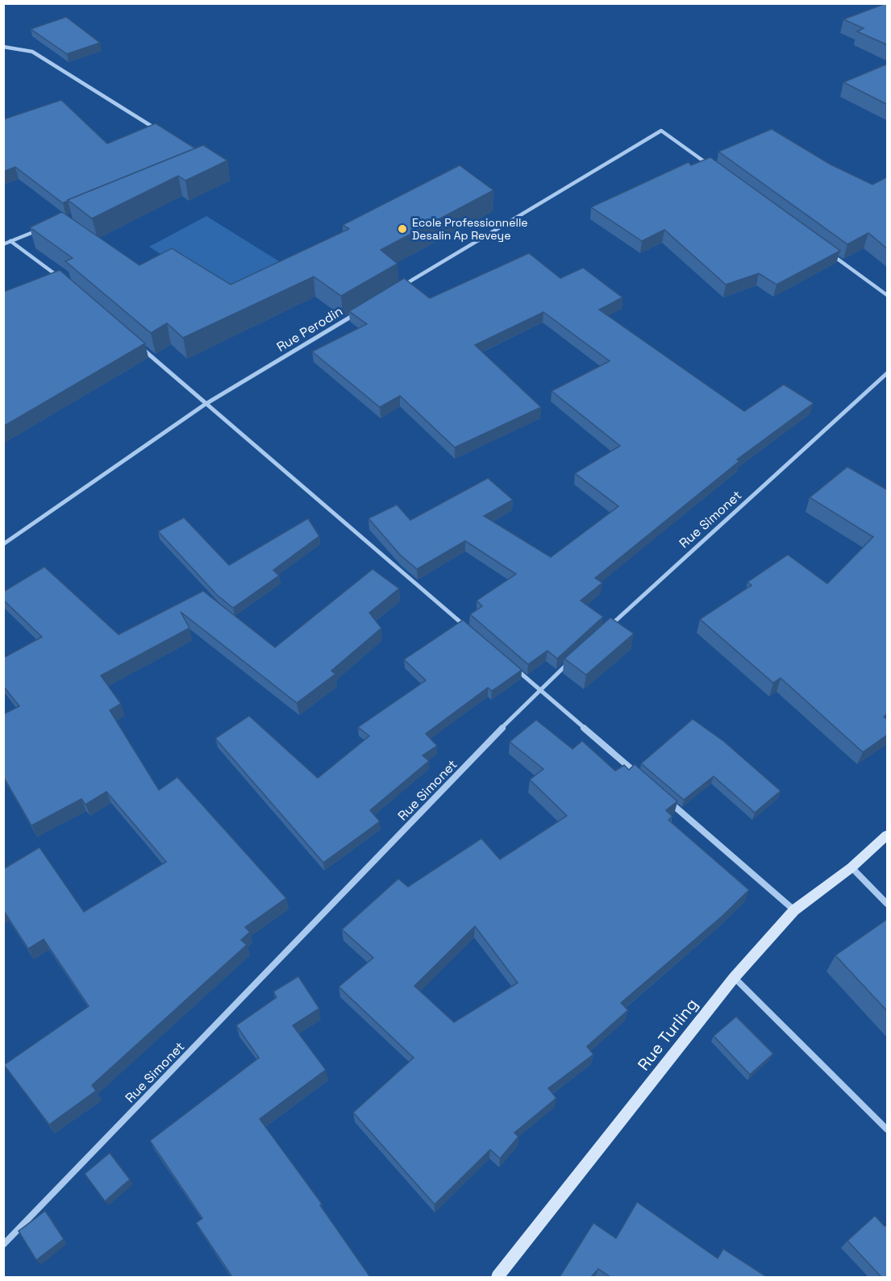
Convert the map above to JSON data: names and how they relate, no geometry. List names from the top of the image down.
{
  "streets": {
    "main road": ["Rue Turling"],
    "street": ["Rue Perodin", "Rue Simonet"]
  },
  "places": ["Ecole Professionnelle Desalin Ap Reveye"]
}
